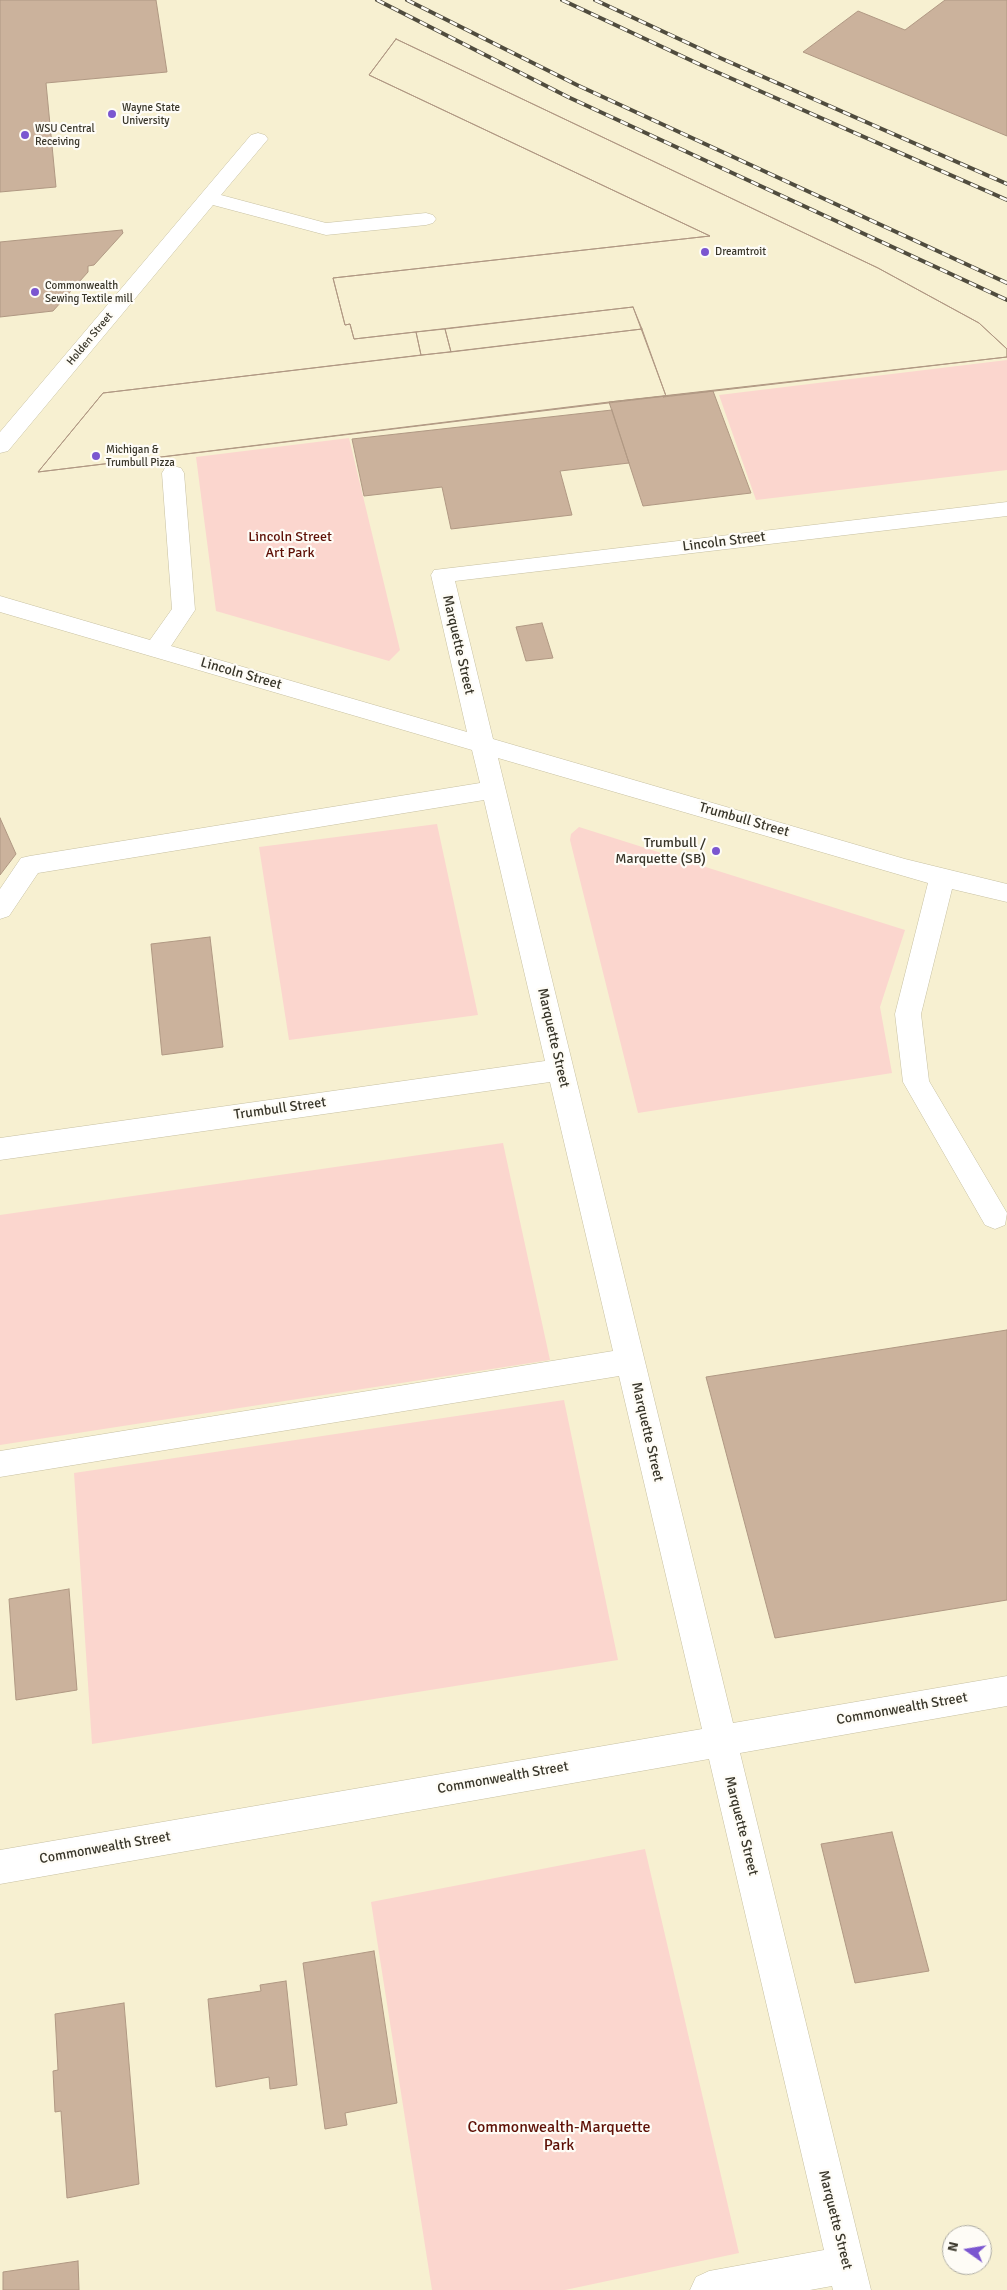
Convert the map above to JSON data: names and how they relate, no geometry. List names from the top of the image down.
{
  "streets": {
    "street": [
      "Holden Street",
      "Lincoln Street",
      "Marquette Street",
      "Trumbull Street",
      "Commonwealth Street"
    ]
  },
  "crossings": [
    ["Lincoln Street", "Marquette Street"],
    ["Lincoln Street", "Trumbull Street"],
    ["Marquette Street", "Trumbull Street"],
    ["Marquette Street", "Commonwealth Street"]
  ],
  "parks": ["Lincoln Street Art Park", "Commonwealth-Marquette Park"],
  "places": [
    "Wayne State University",
    "WSU Central Receiving",
    "Dreamtroit",
    "Commonwealth Sewing Textile mill",
    "Michigan & Trumbull Pizza",
    "Trumbull / Marquette (SB)"
  ],
  "north": "left"
}
